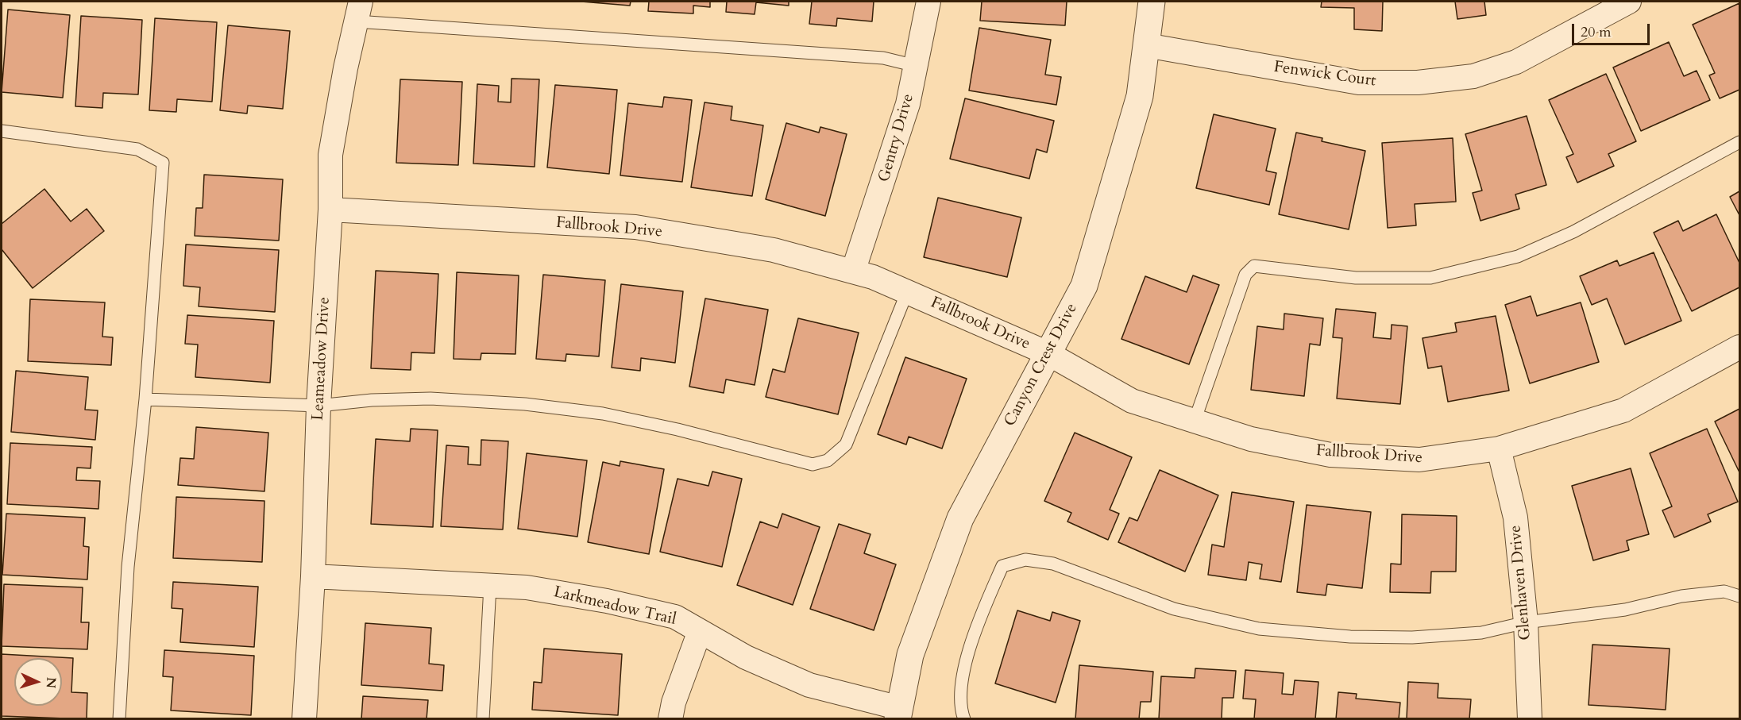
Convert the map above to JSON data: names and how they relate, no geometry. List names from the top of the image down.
{
  "streets": {
    "street": [
      "Fenwick Court",
      "Gentry Drive",
      "Fallbrook Drive",
      "Leameadow Drive",
      "Canyon Crest Drive",
      "Glenhaven Drive",
      "Larkmeadow Trail"
    ]
  },
  "crossings": [
    ["Fenwick Court", "Canyon Crest Drive"],
    ["Gentry Drive", "Fallbrook Drive"],
    ["Fallbrook Drive", "Leameadow Drive"],
    ["Fallbrook Drive", "Canyon Crest Drive"],
    ["Fallbrook Drive", "Glenhaven Drive"],
    ["Leameadow Drive", "Larkmeadow Trail"],
    ["Canyon Crest Drive", "Larkmeadow Trail"]
  ],
  "scale_bar": "20 m",
  "north": "right"
}
